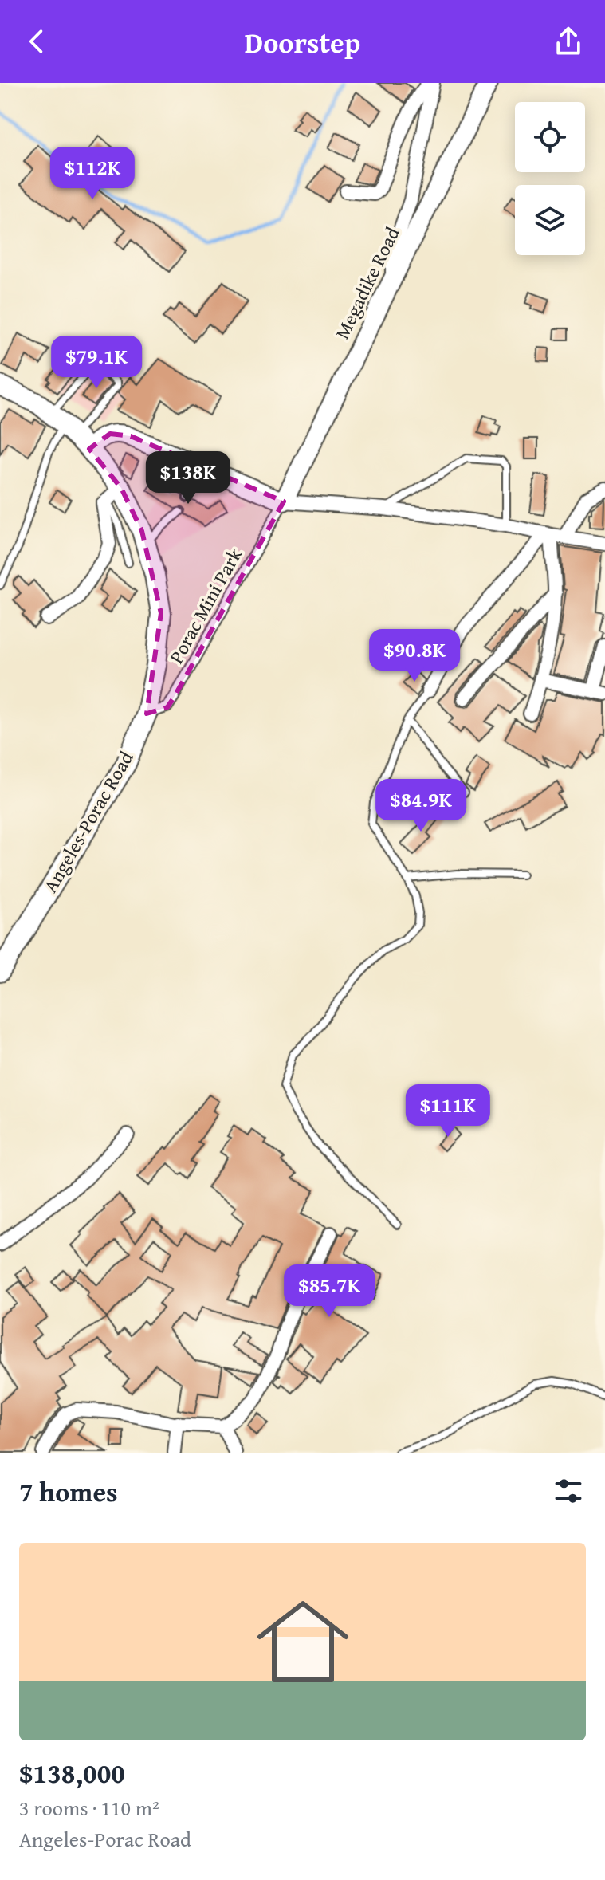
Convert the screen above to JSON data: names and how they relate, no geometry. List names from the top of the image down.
{
  "streets": {
    "main road": ["Megadike Road", "Angeles-Porac Road"],
    "street": ["Porac Mini Park"]
  },
  "crossings": [
    ["Megadike Road", "Porac Mini Park"],
    ["Porac Mini Park", "Angeles-Porac Road"]
  ],
  "page": {
    "header": "Doorstep",
    "price": [
      "$112K",
      "$79.1K",
      "$138K",
      "$90.8K",
      "$84.9K",
      "$111K",
      "$85.7K"
    ],
    "heading": "7 homes",
    "list": [
      {
        "name": "$138,000",
        "note": "3 rooms · 110 m² · Angeles-Porac Road"
      }
    ]
  }
}
